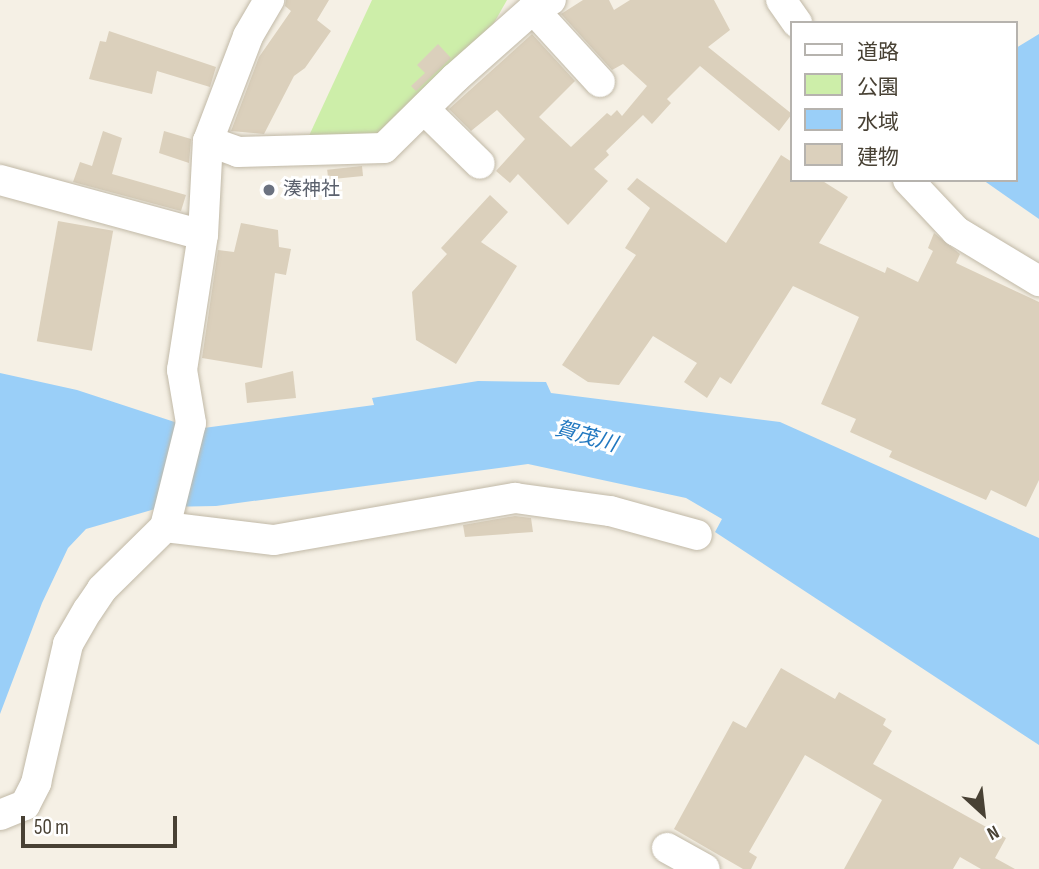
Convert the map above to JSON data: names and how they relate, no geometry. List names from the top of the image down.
{
  "water": ["賀茂川"],
  "places": ["湊神社"],
  "legend": [
    "道路",
    "公園",
    "水域",
    "建物"
  ],
  "scale_bar": "50 m",
  "north": "bottom right"
}
